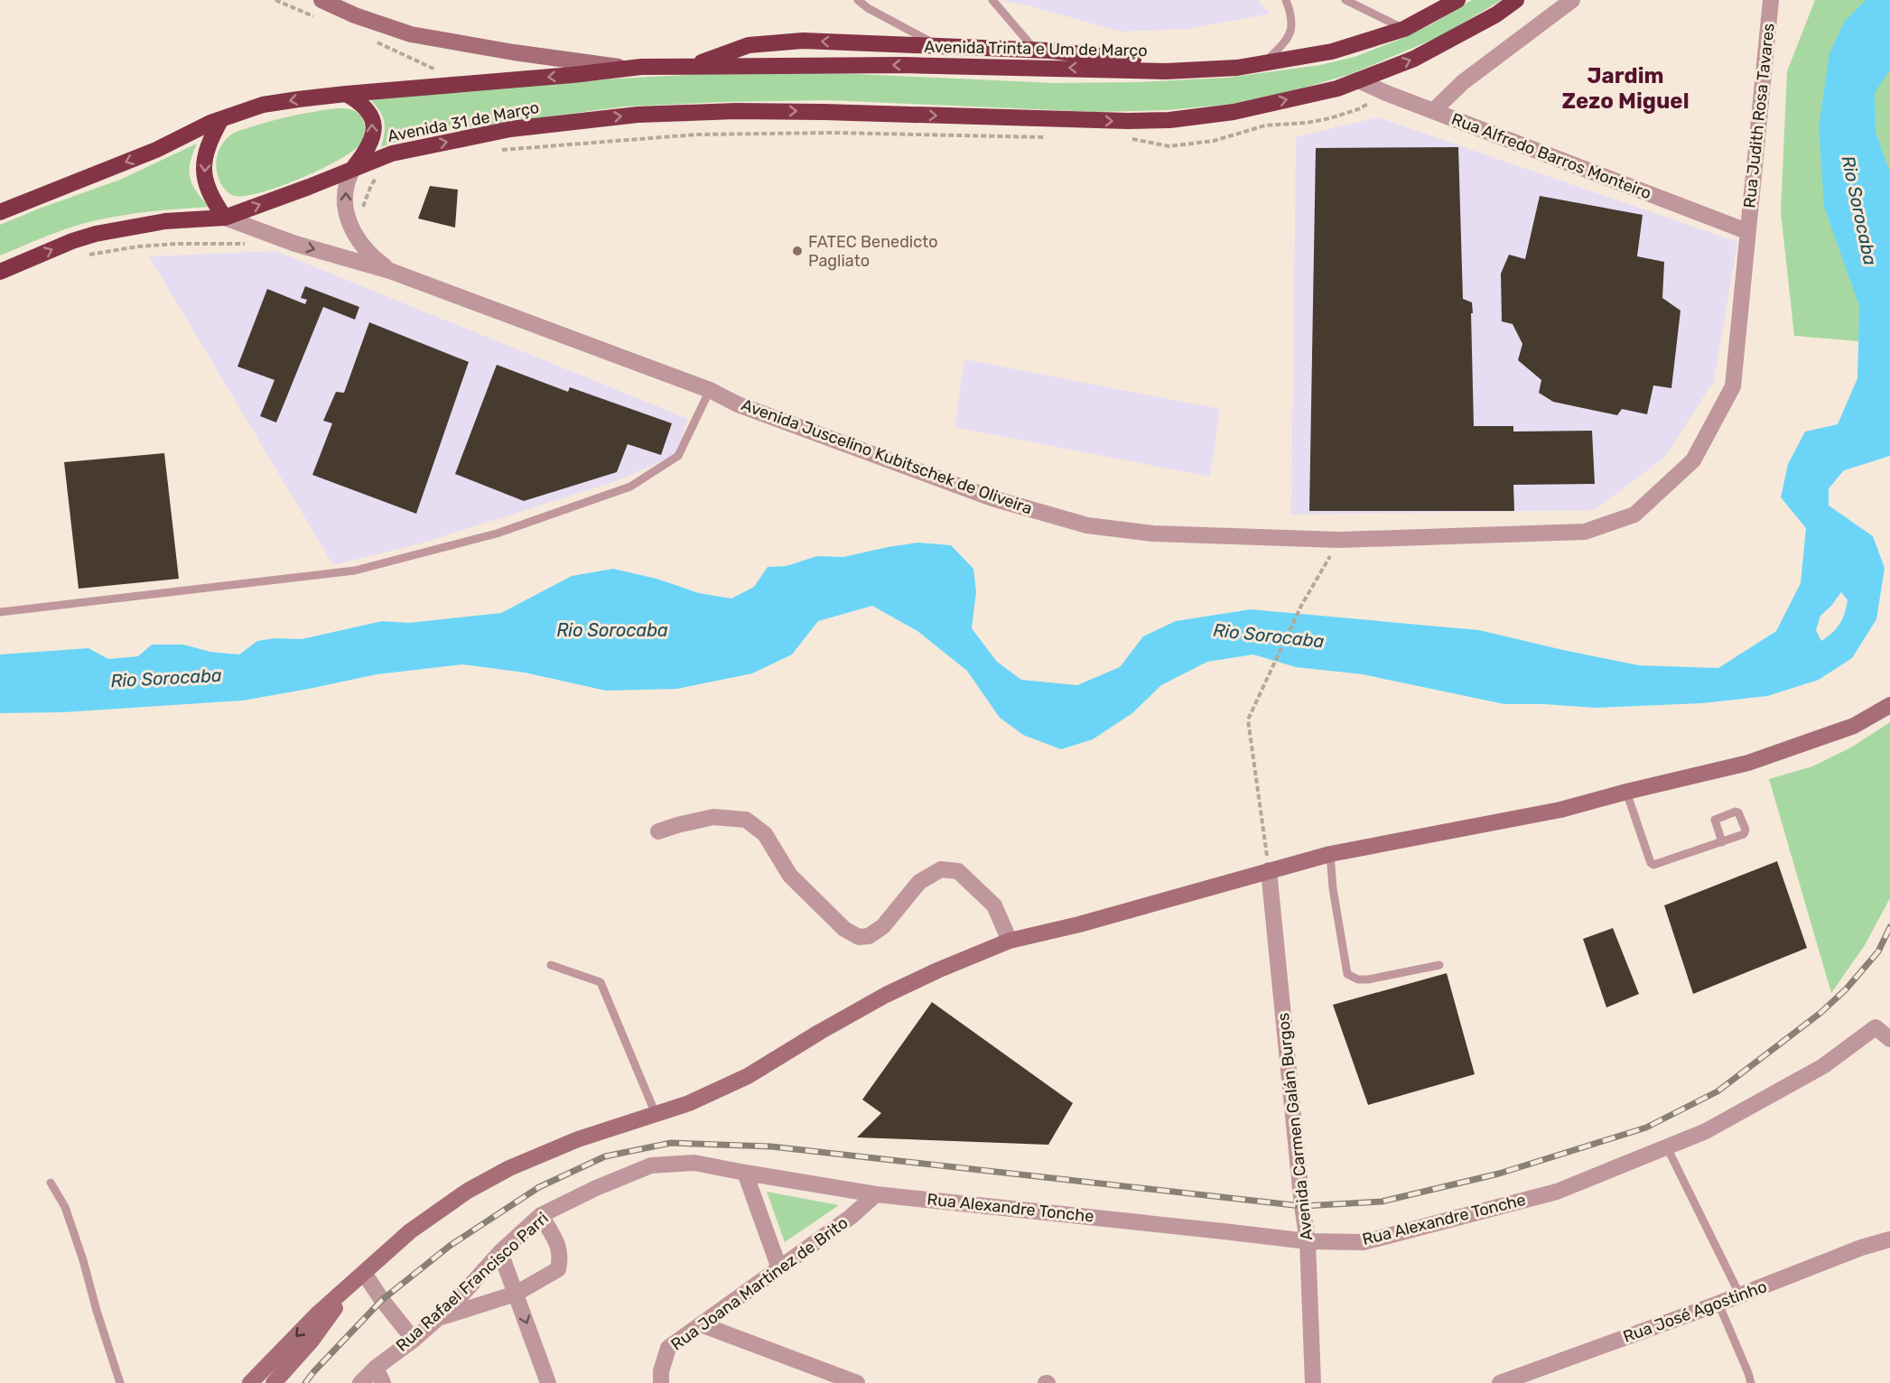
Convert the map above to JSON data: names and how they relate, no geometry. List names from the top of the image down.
{
  "streets": {
    "highway": ["Avenida Trinta e Um de Março", "Avenida 31 de Março"],
    "street": [
      "Rua Judith Rosa Tavares",
      "Rua Alfredo Barros Monteiro",
      "Avenida Juscelino Kubitschek de Oliveira",
      "Avenida Carmen Galán Burgos",
      "Rua Alexandre Tonche",
      "Rua Rafael Francisco Parri",
      "Rua Joana Martinez de Brito",
      "Rua José Agostinho"
    ]
  },
  "crossings": [
    ["Avenida Trinta e Um de Março", "Avenida 31 de Março"],
    ["Rua Judith Rosa Tavares", "Rua Alfredo Barros Monteiro"],
    ["Rua Judith Rosa Tavares", "Avenida Juscelino Kubitschek de Oliveira"],
    ["Avenida 31 de Março", "Rua Alfredo Barros Monteiro"],
    ["Avenida 31 de Março", "Avenida Juscelino Kubitschek de Oliveira"],
    ["Rua Alfredo Barros Monteiro", "Avenida Juscelino Kubitschek de Oliveira"],
    ["Avenida Carmen Galán Burgos", "Rua Alexandre Tonche"],
    ["Rua Alexandre Tonche", "Rua Rafael Francisco Parri"],
    ["Rua Alexandre Tonche", "Rua Joana Martinez de Brito"],
    ["Rua Rafael Francisco Parri", "Rua Joana Martinez de Brito"]
  ],
  "districts": ["Jardim Zezo Miguel"],
  "water": ["Rio Sorocaba"],
  "places": ["FATEC Benedicto Pagliato"]
}
